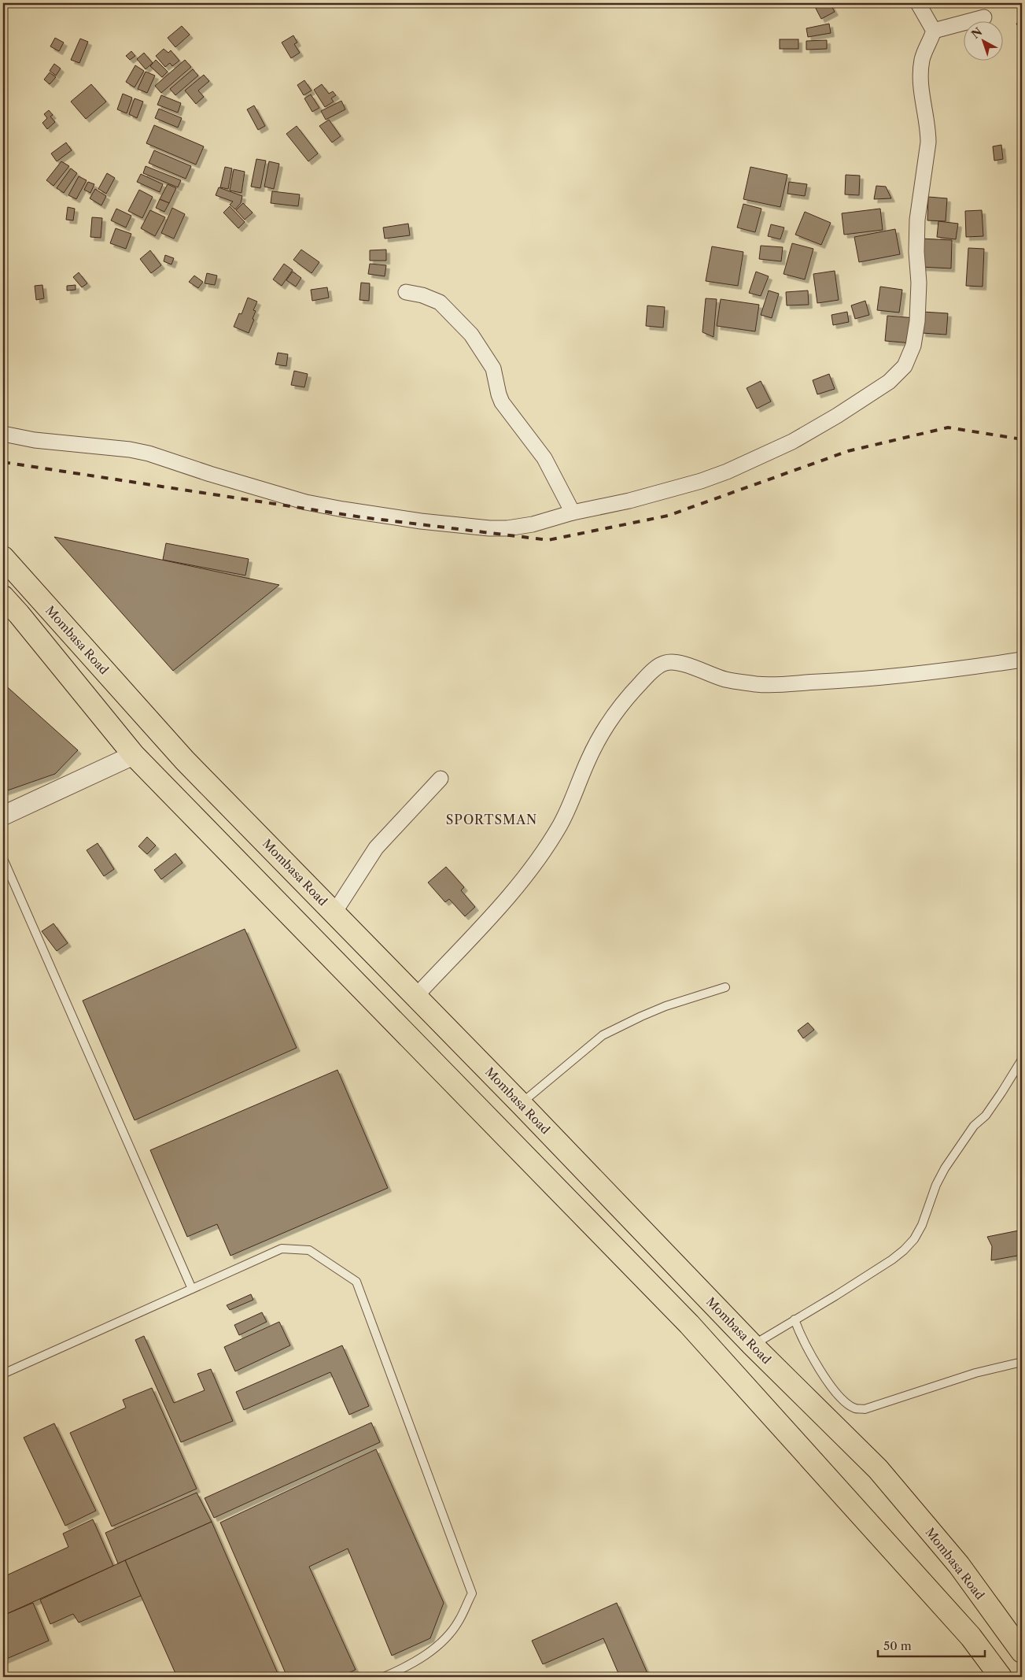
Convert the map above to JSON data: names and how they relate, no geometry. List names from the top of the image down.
{
  "streets": {
    "highway": ["Mombasa Road"]
  },
  "districts": ["SPORTSMAN"],
  "scale_bar": "50 m",
  "north": "top left"
}
